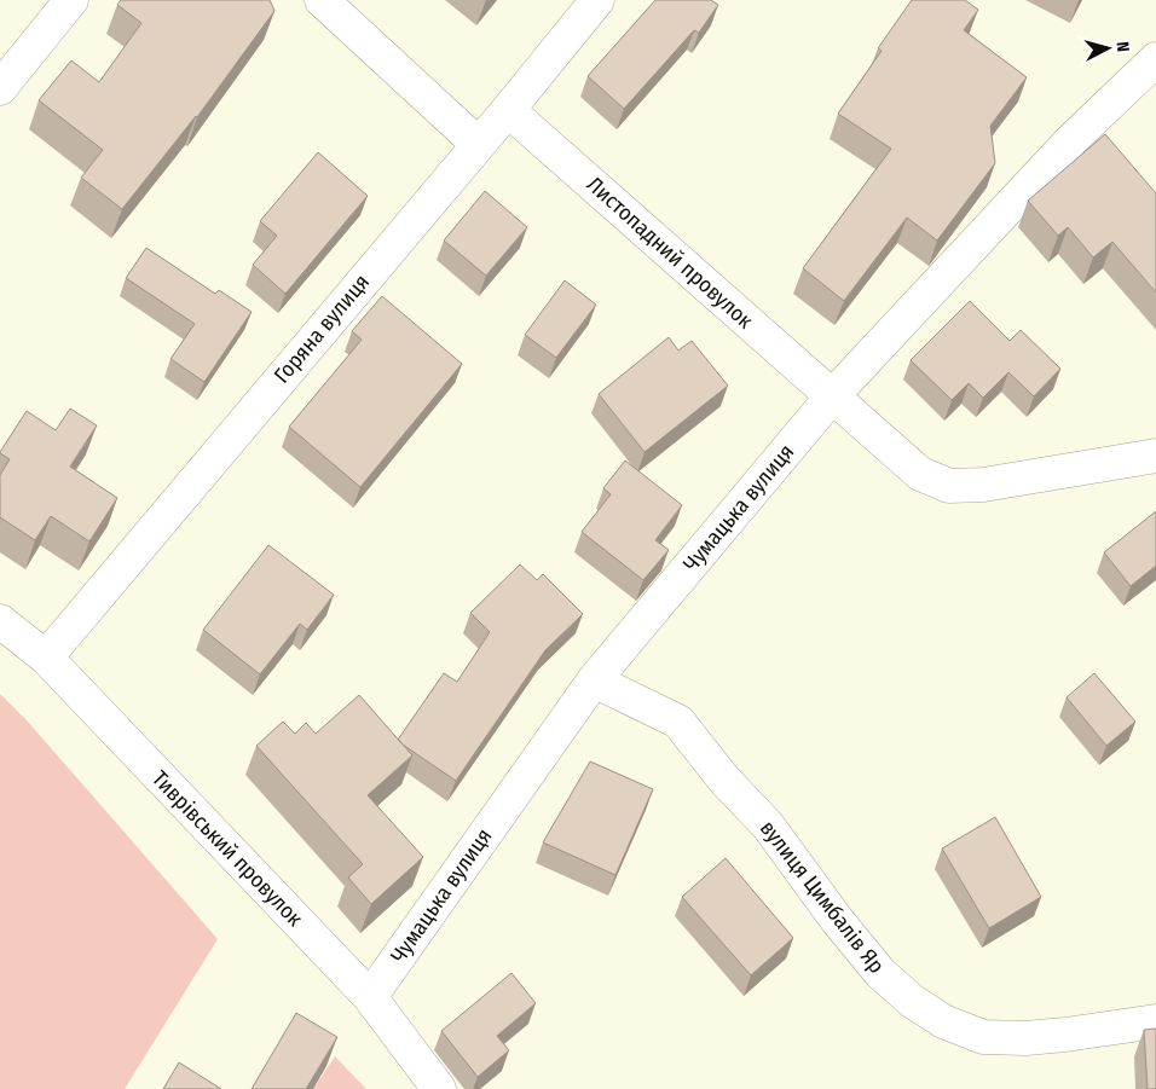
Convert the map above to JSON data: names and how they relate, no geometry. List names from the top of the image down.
{
  "streets": {
    "street": [
      "Листопадний провулок",
      "Горяна вулиця",
      "Чумацька вулиця",
      "Тиврівський провулок",
      "вулиця Цимбалів Яр"
    ]
  },
  "crossings": [
    ["Листопадний провулок", "Горяна вулиця"],
    ["Листопадний провулок", "Чумацька вулиця"],
    ["Горяна вулиця", "Тиврівський провулок"],
    ["Чумацька вулиця", "Тиврівський провулок"],
    ["Чумацька вулиця", "вулиця Цимбалів Яр"]
  ],
  "north": "right"
}
